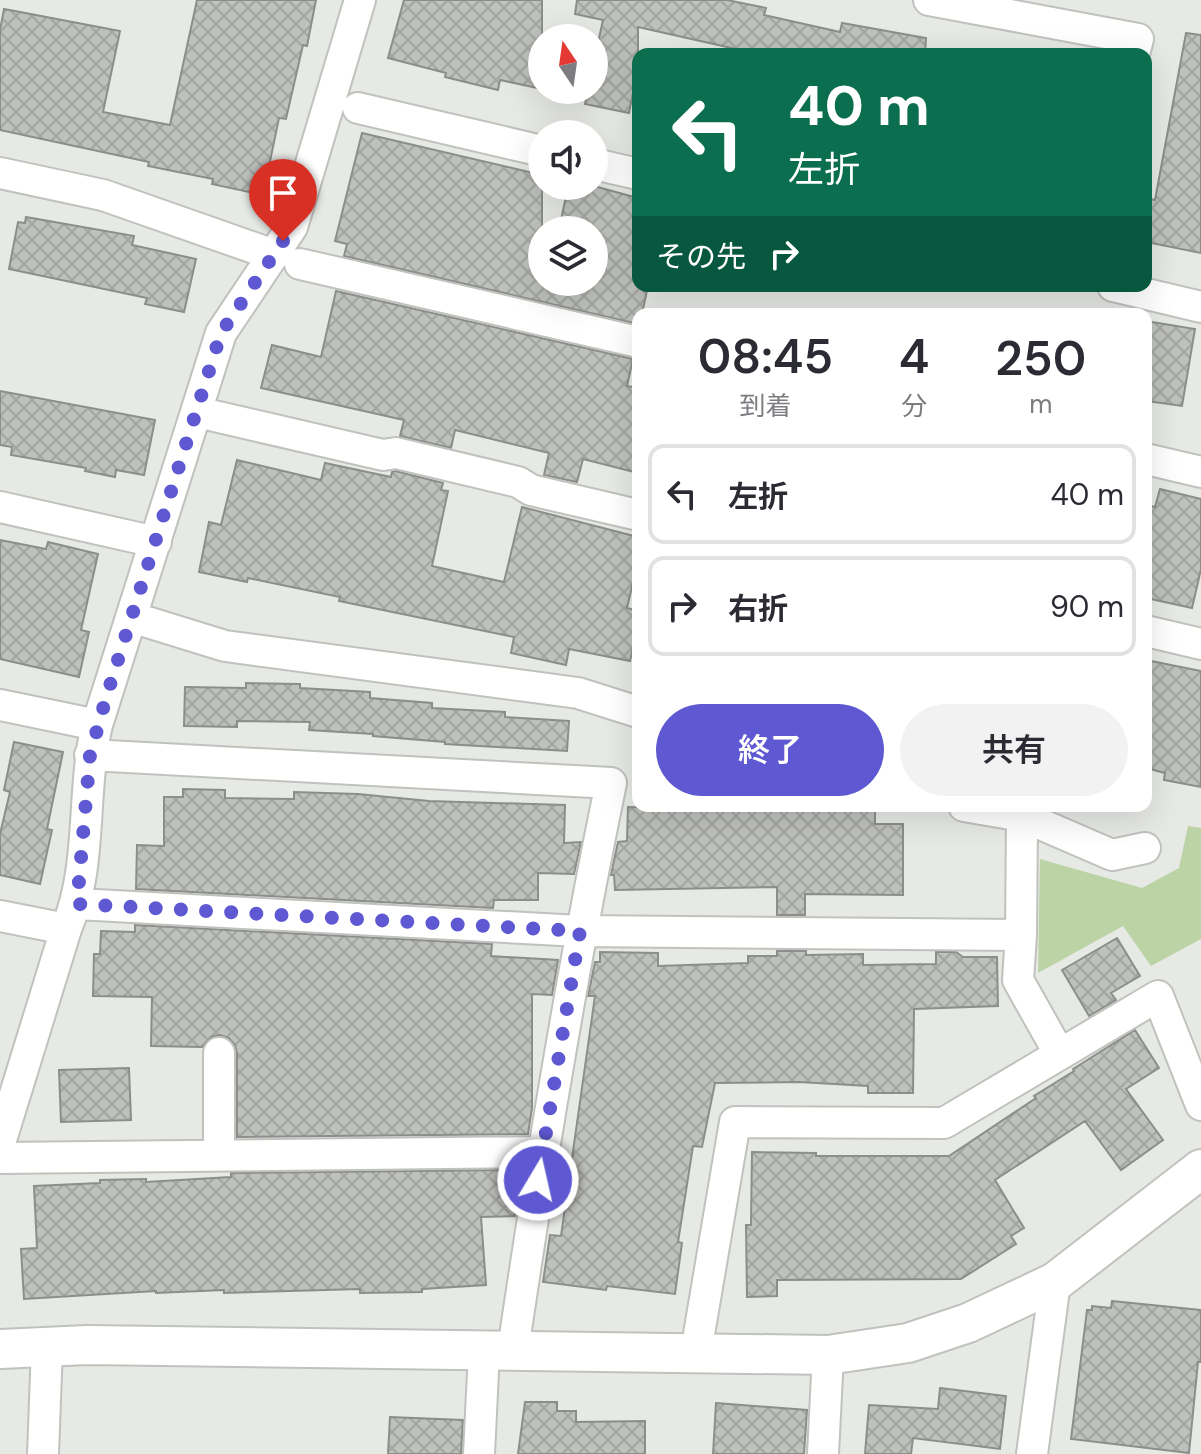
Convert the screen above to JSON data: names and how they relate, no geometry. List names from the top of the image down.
{
  "north": "top",
  "page": {
    "turn": ["40 m", "左折"],
    "then": "その先",
    "eta": [
      "08:45",
      "到着",
      "4",
      "分",
      "250",
      "m"
    ],
    "list": [
      {
        "name": "左折",
        "value": "40 m"
      },
      {
        "name": "右折",
        "value": "90 m"
      }
    ],
    "buttons": ["終了", "共有"]
  }
}
